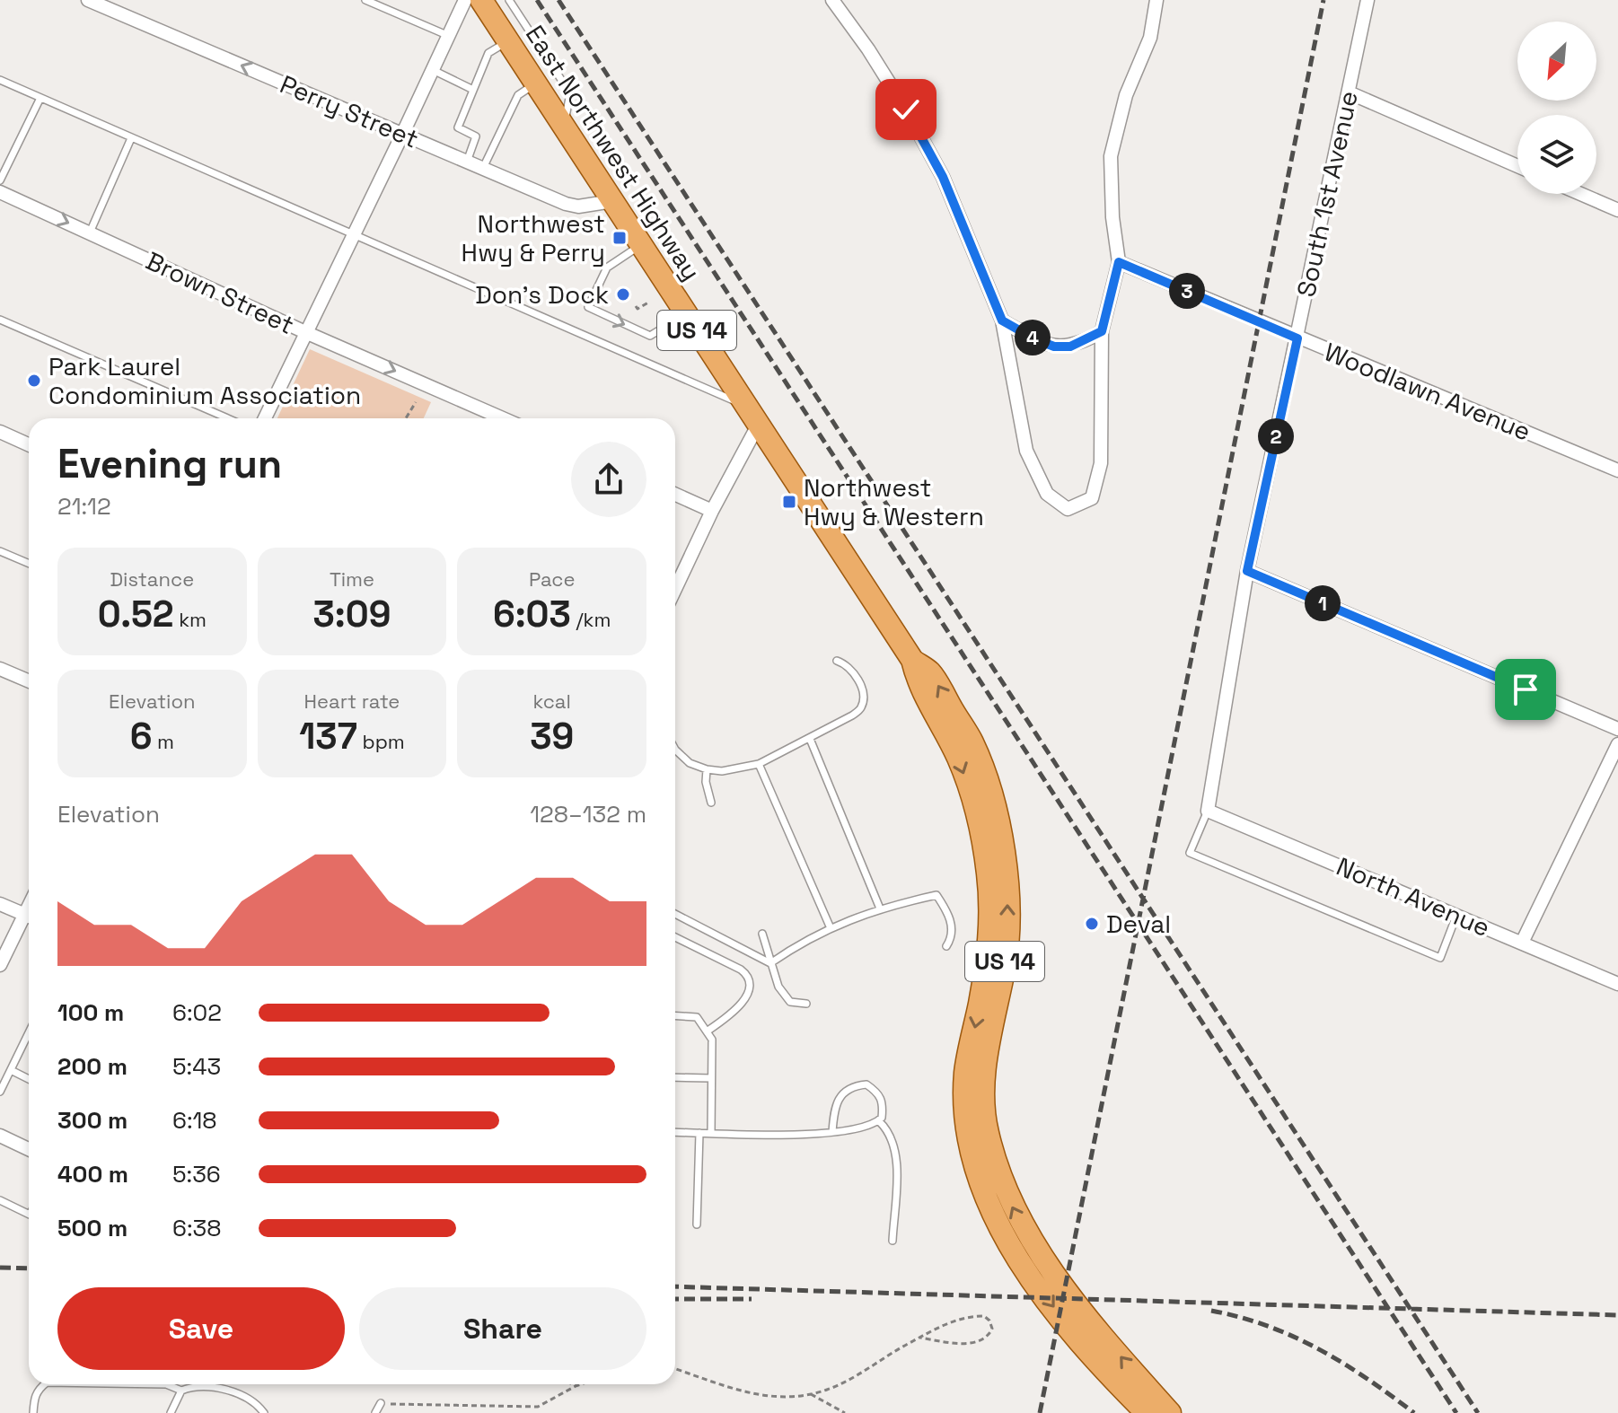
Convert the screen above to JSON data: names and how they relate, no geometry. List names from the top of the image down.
{
  "streets": {
    "main road": ["East Northwest Highway", "US 14"],
    "street": [
      "Perry Street",
      "South 1st Avenue",
      "Brown Street",
      "Woodlawn Avenue",
      "North Avenue"
    ]
  },
  "crossings": [
    ["Perry Street", "East Northwest Highway"],
    ["South 1st Avenue", "Woodlawn Avenue"],
    ["South 1st Avenue", "North Avenue"]
  ],
  "one_way": ["Perry Street", "Brown Street"],
  "places": {
    "transit": ["Northwest Hwy & Perry", "Northwest Hwy & Western"],
    "other": ["Don's Dock", "Park Laurel Condominium Association", "Deval"]
  },
  "north": "bottom left",
  "page": {
    "pins": [
      "3",
      "4",
      "2",
      "1"
    ],
    "heading": ["Evening run", "21:12"],
    "stats": [
      ["Distance", "0.52 km"],
      ["Time", "3:09"],
      ["Pace", "6:03 /km"],
      ["Elevation", "6 m"],
      ["Heart rate", "137 bpm"],
      ["kcal", "39"]
    ],
    "chart": ["Elevation", "128–132 m"],
    "list": [
      {
        "name": "100 m",
        "note": "6:02"
      },
      {
        "name": "200 m",
        "note": "5:43"
      },
      {
        "name": "300 m",
        "note": "6:18"
      },
      {
        "name": "400 m",
        "note": "5:36"
      },
      {
        "name": "500 m",
        "note": "6:38"
      }
    ],
    "buttons": ["Save", "Share"]
  }
}
